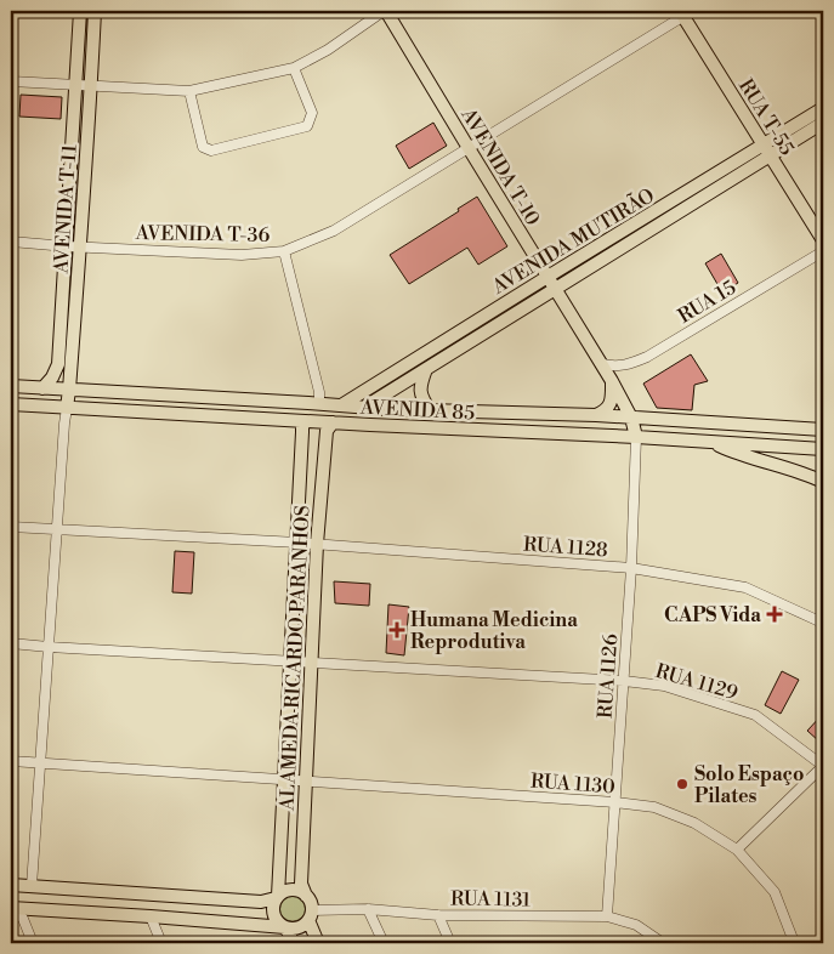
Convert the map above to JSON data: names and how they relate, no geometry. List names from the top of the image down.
{
  "streets": {
    "main road": [
      "RUA T-55",
      "AVENIDA T-10",
      "AVENIDA T-11",
      "AVENIDA MUTIRÃO",
      "AVENIDA 85",
      "ALAMEDA RICARDO PARANHOS"
    ],
    "street": [
      "AVENIDA T-36",
      "RUA 15",
      "RUA 1128",
      "RUA 1126",
      "RUA 1129",
      "RUA 1130",
      "RUA 1131"
    ]
  },
  "crossings": [
    ["RUA T-55", "AVENIDA T-36"],
    ["RUA T-55", "AVENIDA MUTIRÃO"],
    ["AVENIDA T-10", "AVENIDA T-36"],
    ["AVENIDA T-10", "AVENIDA MUTIRÃO"],
    ["AVENIDA T-10", "RUA 15"],
    ["AVENIDA T-10", "AVENIDA 85"],
    ["AVENIDA T-10", "RUA 1126"],
    ["AVENIDA T-11", "AVENIDA T-36"],
    ["AVENIDA T-11", "AVENIDA 85"],
    ["AVENIDA MUTIRÃO", "AVENIDA 85"],
    ["AVENIDA 85", "ALAMEDA RICARDO PARANHOS"],
    ["AVENIDA 85", "RUA 1126"],
    ["RUA 1128", "ALAMEDA RICARDO PARANHOS"],
    ["RUA 1128", "RUA 1126"],
    ["ALAMEDA RICARDO PARANHOS", "RUA 1129"],
    ["ALAMEDA RICARDO PARANHOS", "RUA 1130"],
    ["ALAMEDA RICARDO PARANHOS", "RUA 1131"],
    ["RUA 1126", "RUA 1129"],
    ["RUA 1126", "RUA 1130"],
    ["RUA 1126", "RUA 1131"]
  ],
  "places": {
    "health": ["CAPS Vida", "Humana Medicina Reprodutiva"],
    "other": ["Solo Espaço Pilates"]
  }
}
